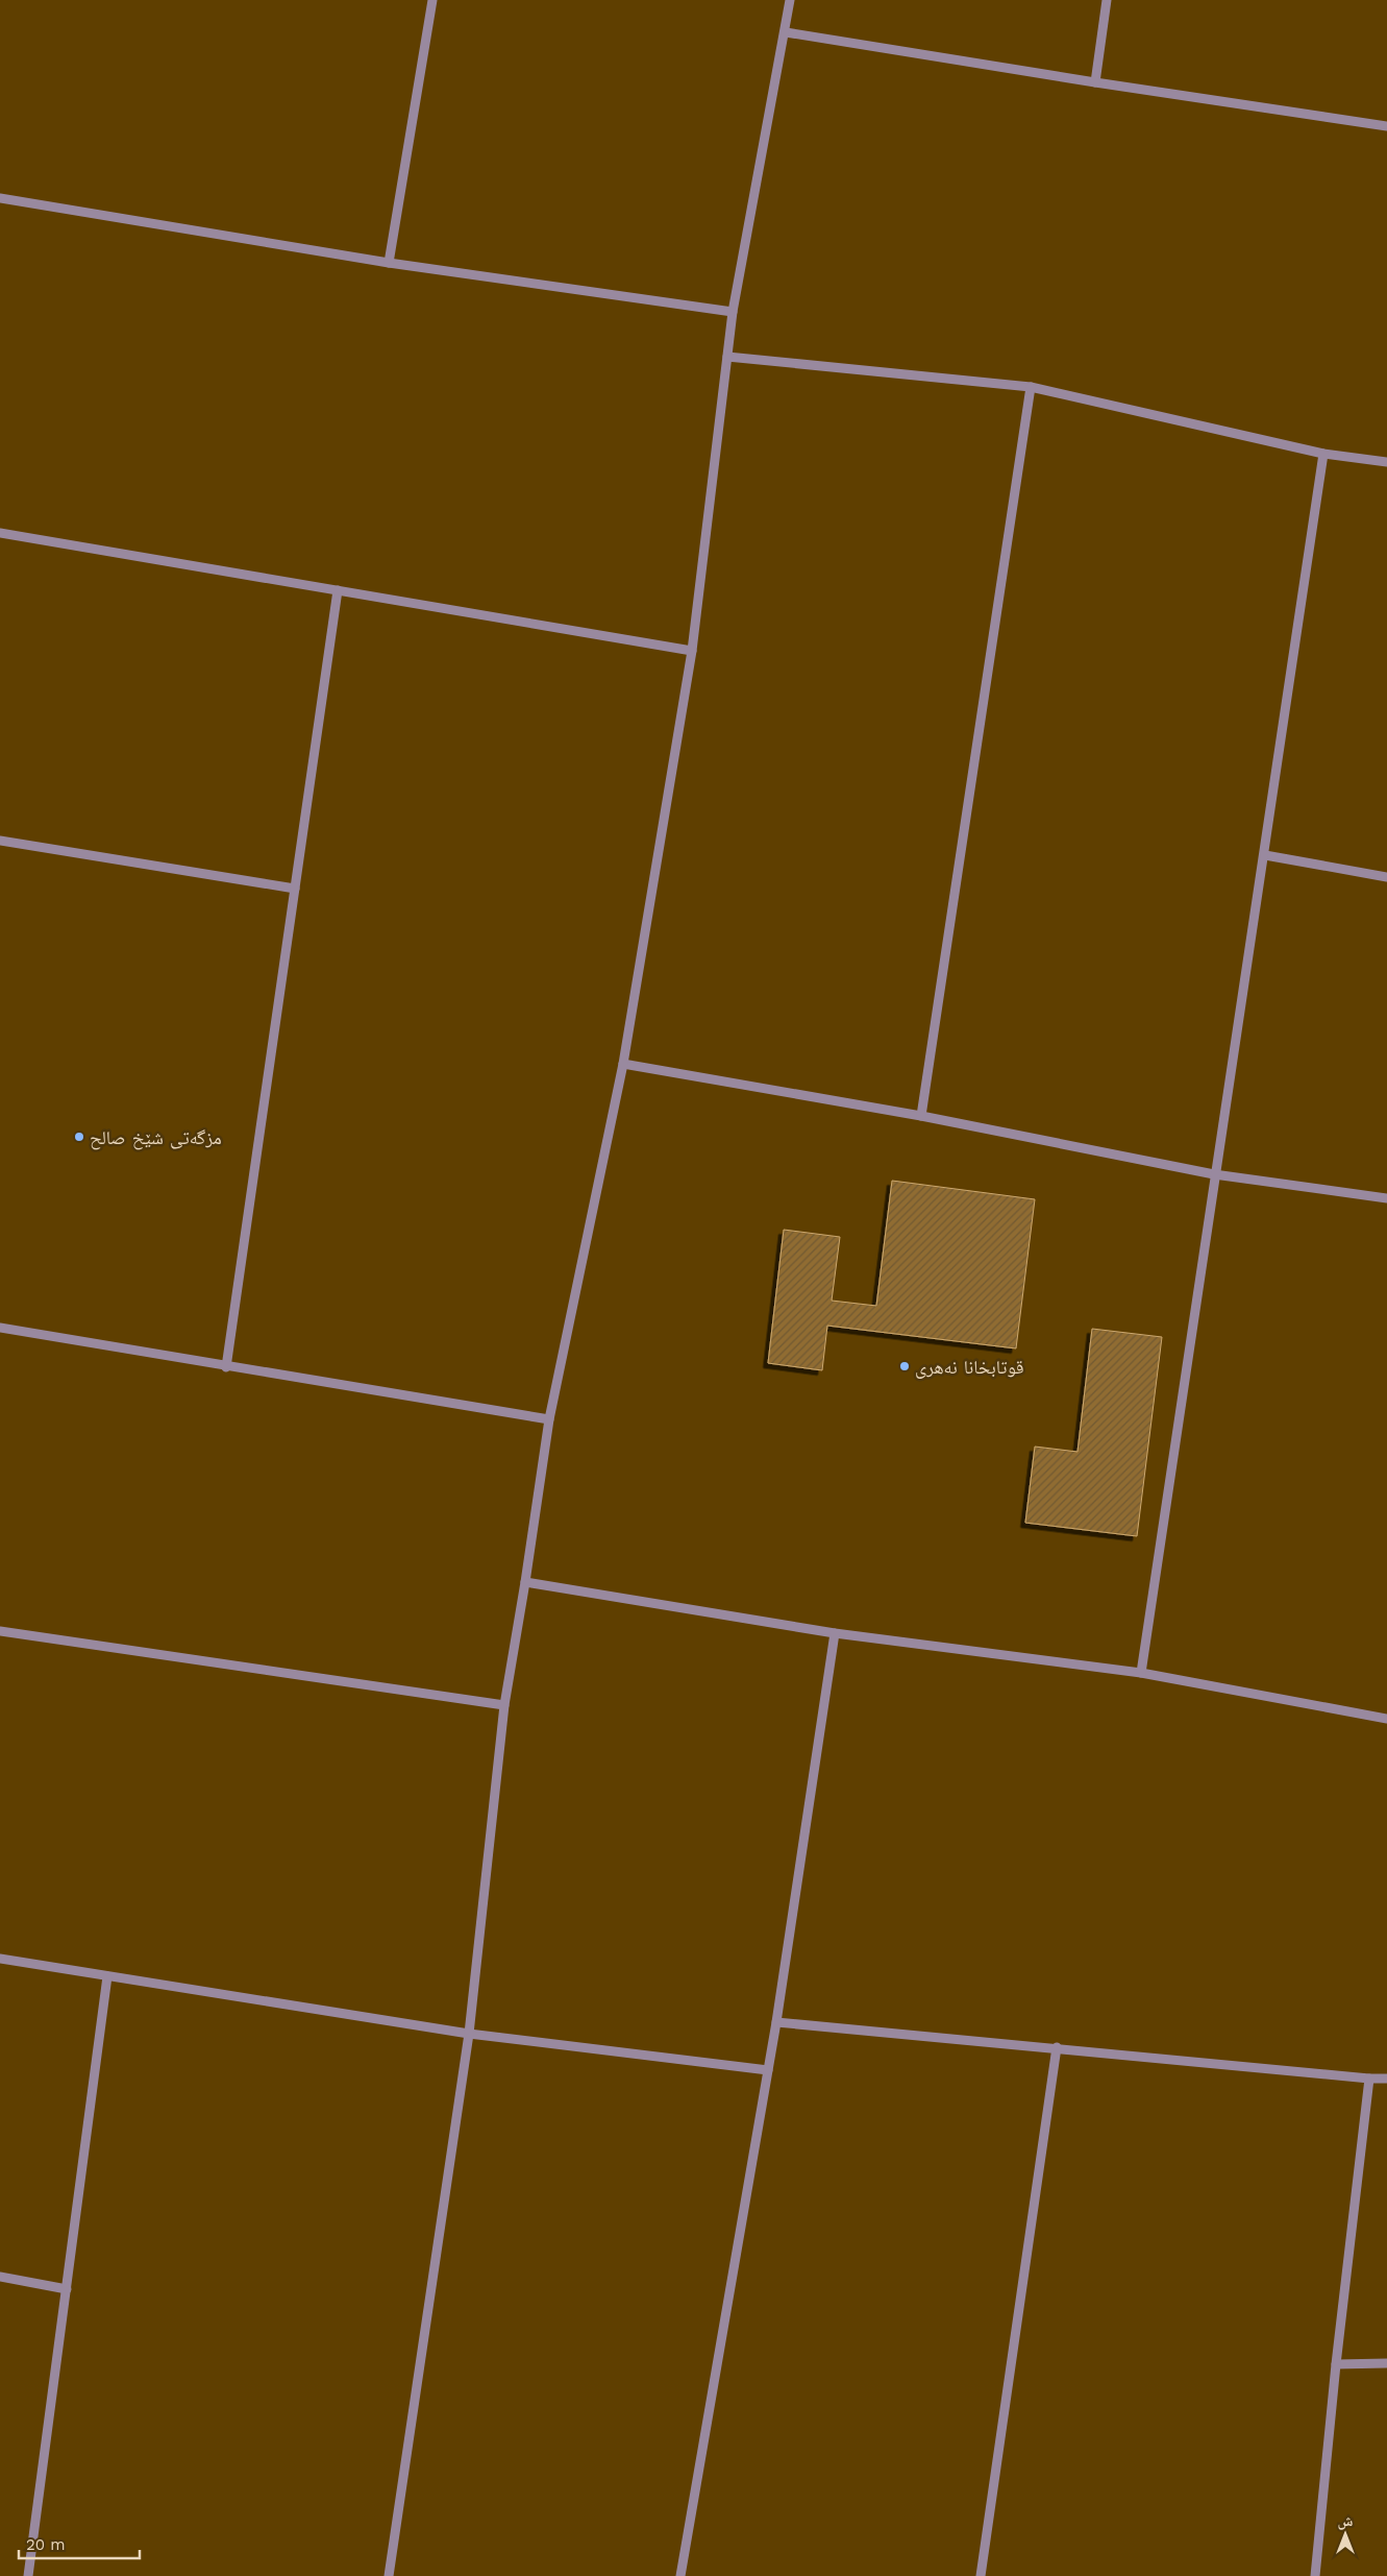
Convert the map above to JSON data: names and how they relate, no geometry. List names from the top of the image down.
{
  "places": ["مزگەتی شێخ صالح", "قوتابخانا نەهری"],
  "scale_bar": "20 m",
  "north": "top"
}
